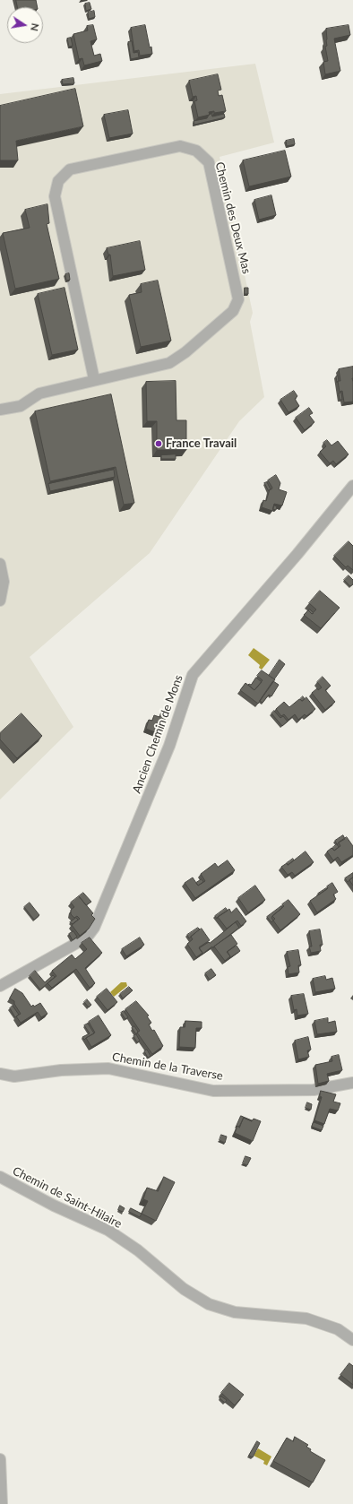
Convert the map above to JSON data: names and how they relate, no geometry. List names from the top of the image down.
{
  "streets": {
    "street": [
      "Chemin des Deux Mas",
      "Ancien Chemin de Mons",
      "Chemin de la Traverse",
      "Chemin de Saint-Hilaire"
    ]
  },
  "places": ["France Travail"],
  "north": "right"
}
